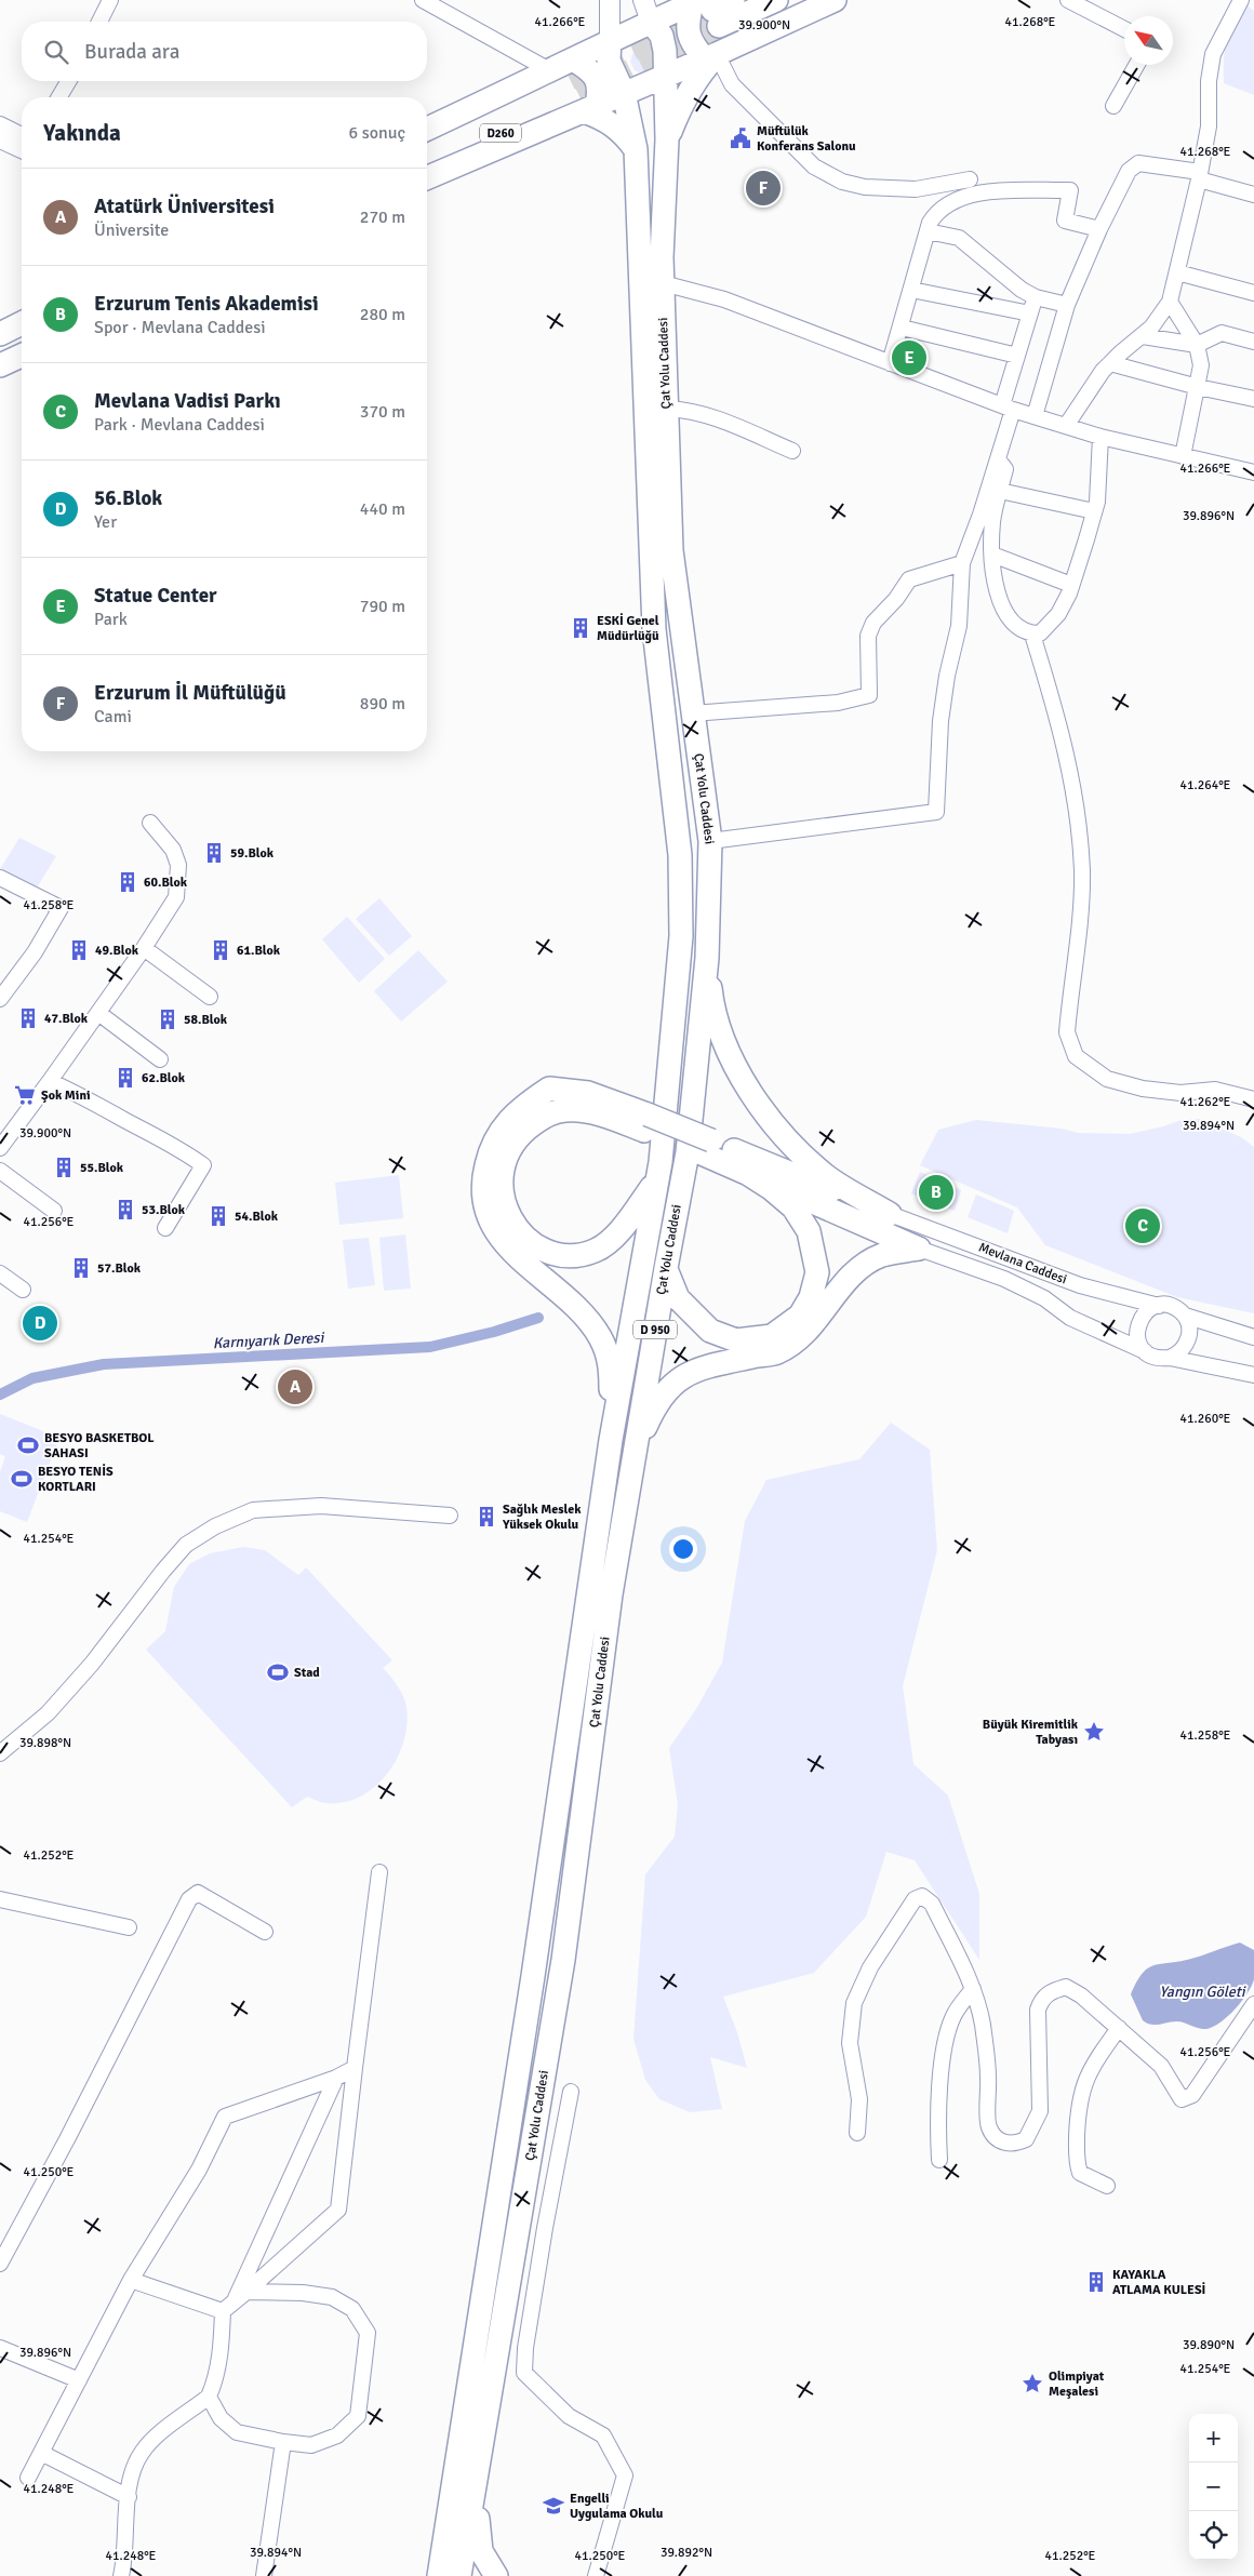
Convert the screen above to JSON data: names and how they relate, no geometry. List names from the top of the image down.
{
  "streets": {
    "highway": ["D260", "Çat Yolu Caddesi", "D 950"],
    "street": ["Mevlana Caddesi"]
  },
  "water": ["Karnıyarık Deresi", "Yangın Göleti"],
  "places": {
    "public building": ["Müftülük Konferans Salonu"],
    "building": [
      "ESKİ Genel Müdürlüğü",
      "59.Blok",
      "60.Blok",
      "49.Blok",
      "61.Blok",
      "47.Blok",
      "58.Blok",
      "62.Blok",
      "55.Blok",
      "53.Blok",
      "54.Blok",
      "57.Blok",
      "Sağlık Meslek Yüksek Okulu",
      "KAYAKLA ATLAMA KULESİ"
    ],
    "supermarket": ["Şok Mini"],
    "sports": ["BESYO BASKETBOL SAHASI", "BESYO TENİS KORTLARI", "Stad"],
    "place": ["Büyük Kiremitlik Tabyası", "Olimpiyat Meşalesi"],
    "school or university": ["Engelli Uygulama Okulu"]
  },
  "north": "top left",
  "page": {
    "search": "Burada ara",
    "heading": ["Yakında", "6 sonuç"],
    "list": [
      {
        "mark": "A",
        "name": "Atatürk Üniversitesi",
        "note": "Üniversite",
        "value": "270 m"
      },
      {
        "mark": "B",
        "name": "Erzurum Tenis Akademisi",
        "note": "Spor · Mevlana Caddesi",
        "value": "280 m"
      },
      {
        "mark": "C",
        "name": "Mevlana Vadisi Parkı",
        "note": "Park · Mevlana Caddesi",
        "value": "370 m"
      },
      {
        "mark": "D",
        "name": "56.Blok",
        "note": "Yer",
        "value": "440 m"
      },
      {
        "mark": "E",
        "name": "Statue Center",
        "note": "Park",
        "value": "790 m"
      },
      {
        "mark": "F",
        "name": "Erzurum İl Müftülüğü",
        "note": "Cami",
        "value": "890 m"
      }
    ],
    "pins": [
      "F",
      "E",
      "B",
      "C",
      "D",
      "A"
    ],
    "map_buttons": ["+", "−"]
  },
  "coordinates": [
    "41.268°E",
    "41.266°E",
    "39.900°N",
    "39.896°N",
    "41.264°E",
    "41.258°E",
    "41.262°E",
    "39.894°N",
    "41.256°E",
    "41.260°E",
    "41.254°E",
    "39.898°N",
    "41.252°E",
    "41.250°E",
    "39.890°N",
    "41.248°E",
    "39.892°N"
  ]
}
